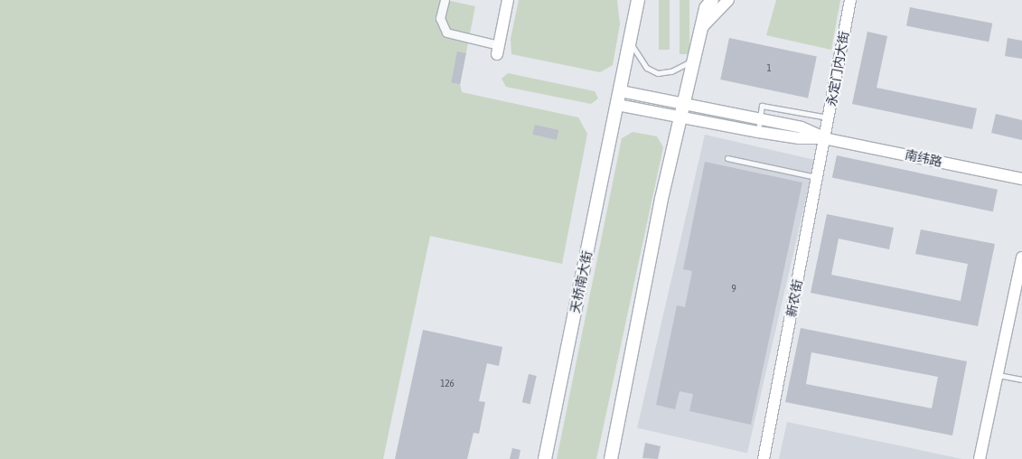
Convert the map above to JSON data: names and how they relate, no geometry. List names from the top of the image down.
{
  "streets": {
    "main road": ["天桥南大街"],
    "street": ["永定门内大街", "南纬路", "新农街"]
  },
  "crossings": [
    ["永定门内大街", "南纬路"],
    ["永定门内大街", "新农街"],
    ["南纬路", "天桥南大街"],
    ["南纬路", "新农街"]
  ],
  "house_numbers": ["1", "9", "126"]
}
